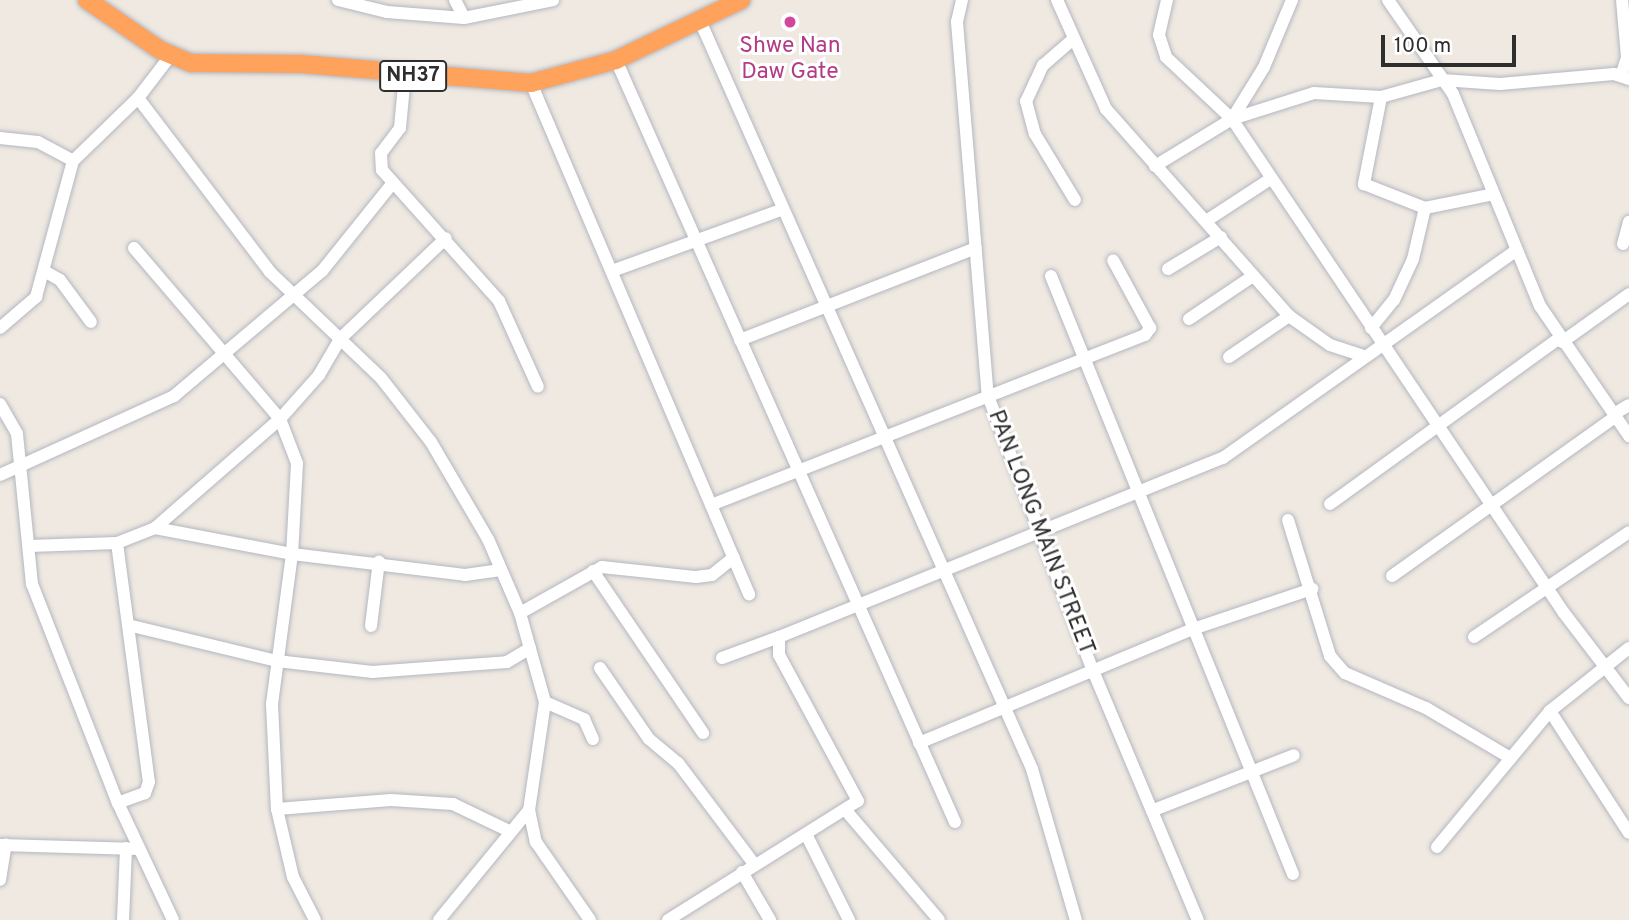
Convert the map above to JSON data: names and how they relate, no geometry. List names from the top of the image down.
{
  "streets": {
    "highway": ["NH37"],
    "street": ["PAN LONG MAIN STREET"]
  },
  "places": ["Shwe Nan Daw Gate"],
  "scale_bar": "100 m"
}
